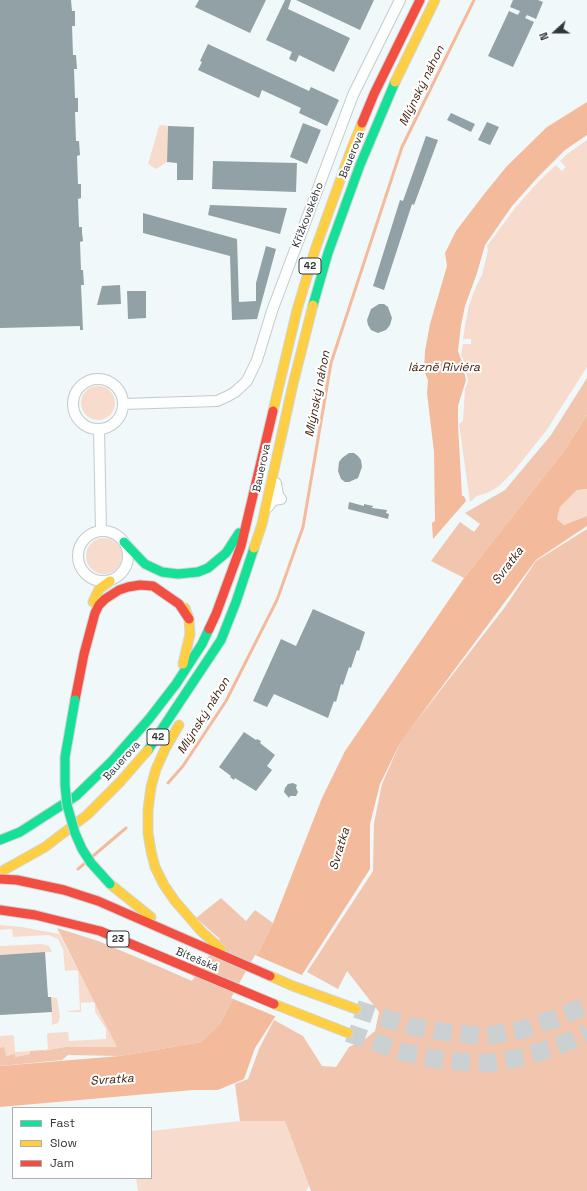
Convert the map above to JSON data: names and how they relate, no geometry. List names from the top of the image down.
{
  "streets": {
    "highway": [
      "Bauerova",
      "42",
      "23",
      "Bítešská"
    ],
    "street": ["Křížkovského"]
  },
  "crossings": [
    ["Bauerova", "42"],
    ["Bauerova", "23"],
    ["23", "Bítešská"]
  ],
  "water": ["Mlýnský náhon", "lázně Riviéra", "Svratka"],
  "legend": ["Fast", "Slow", "Jam"],
  "north": "left"
}
